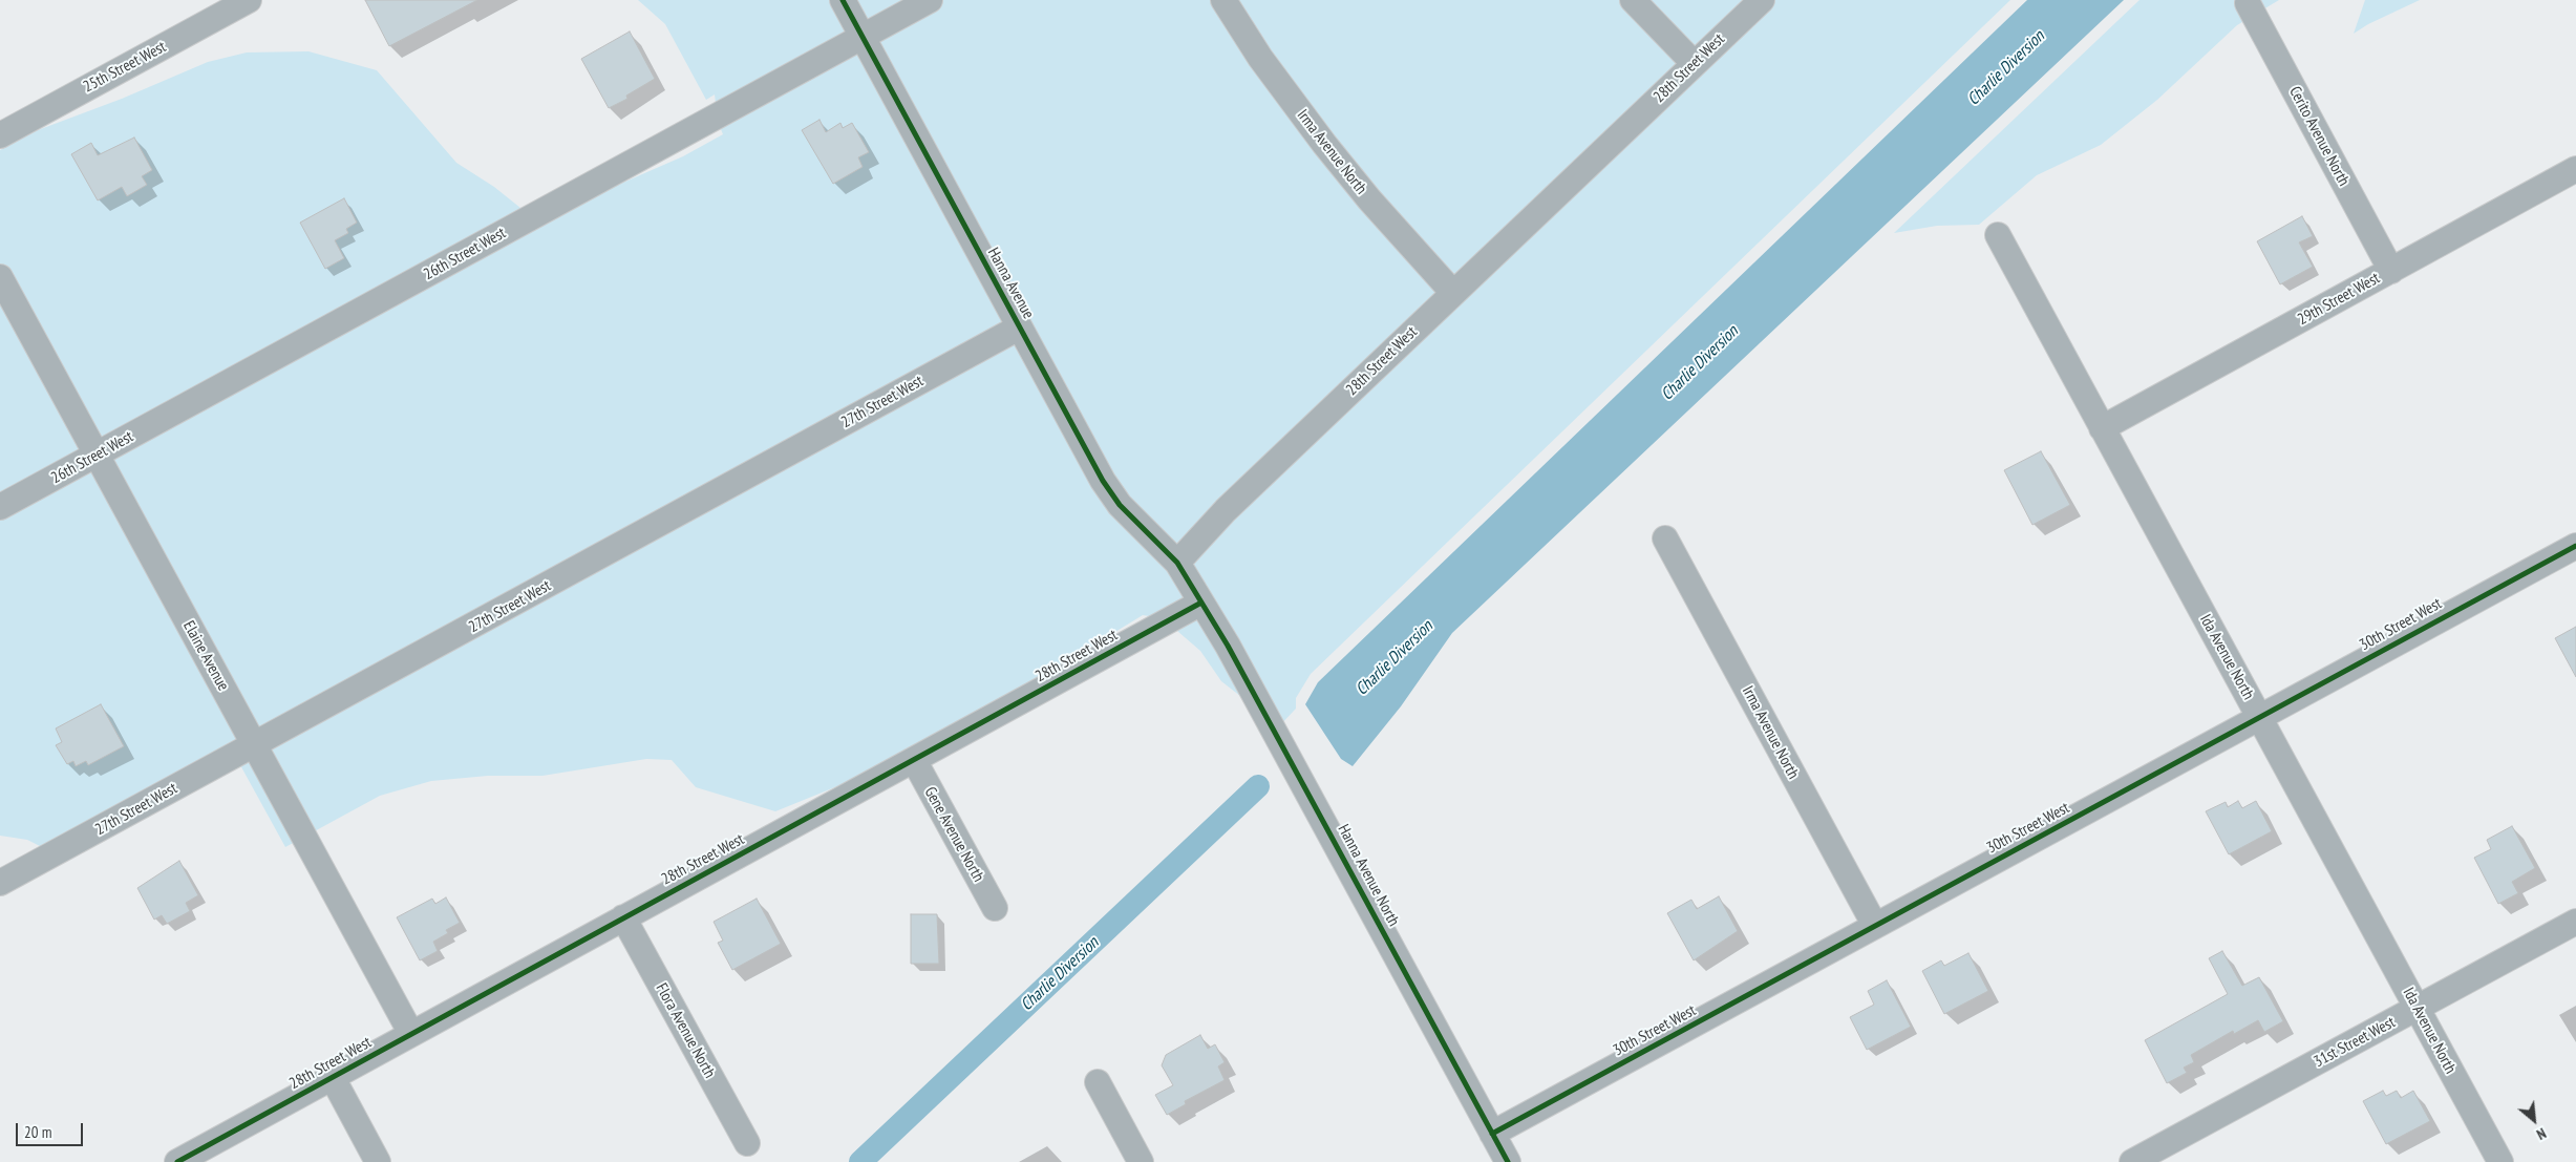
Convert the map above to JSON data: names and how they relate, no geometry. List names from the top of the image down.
{
  "streets": {
    "street": [
      "25th Street West",
      "28th Street West",
      "Cerito Avenue North",
      "Irma Avenue North",
      "26th Street West",
      "Hanna Avenue",
      "29th Street West",
      "27th Street West",
      "30th Street West",
      "Elaine Avenue",
      "Ida Avenue North",
      "Gene Avenue North",
      "Hanna Avenue North",
      "Flora Avenue North",
      "31st Street West"
    ]
  },
  "crossings": [
    ["28th Street West", "Irma Avenue North"],
    ["28th Street West", "Hanna Avenue"],
    ["28th Street West", "Elaine Avenue"],
    ["28th Street West", "Gene Avenue North"],
    ["28th Street West", "Hanna Avenue North"],
    ["28th Street West", "Flora Avenue North"],
    ["Cerito Avenue North", "29th Street West"],
    ["Irma Avenue North", "30th Street West"],
    ["26th Street West", "Hanna Avenue"],
    ["26th Street West", "Elaine Avenue"],
    ["Hanna Avenue", "27th Street West"],
    ["29th Street West", "Ida Avenue North"],
    ["27th Street West", "Elaine Avenue"],
    ["30th Street West", "Ida Avenue North"],
    ["30th Street West", "Hanna Avenue North"],
    ["Ida Avenue North", "31st Street West"]
  ],
  "water": ["Charlie Diversion"],
  "scale_bar": "20 m",
  "north": "bottom right"
}
